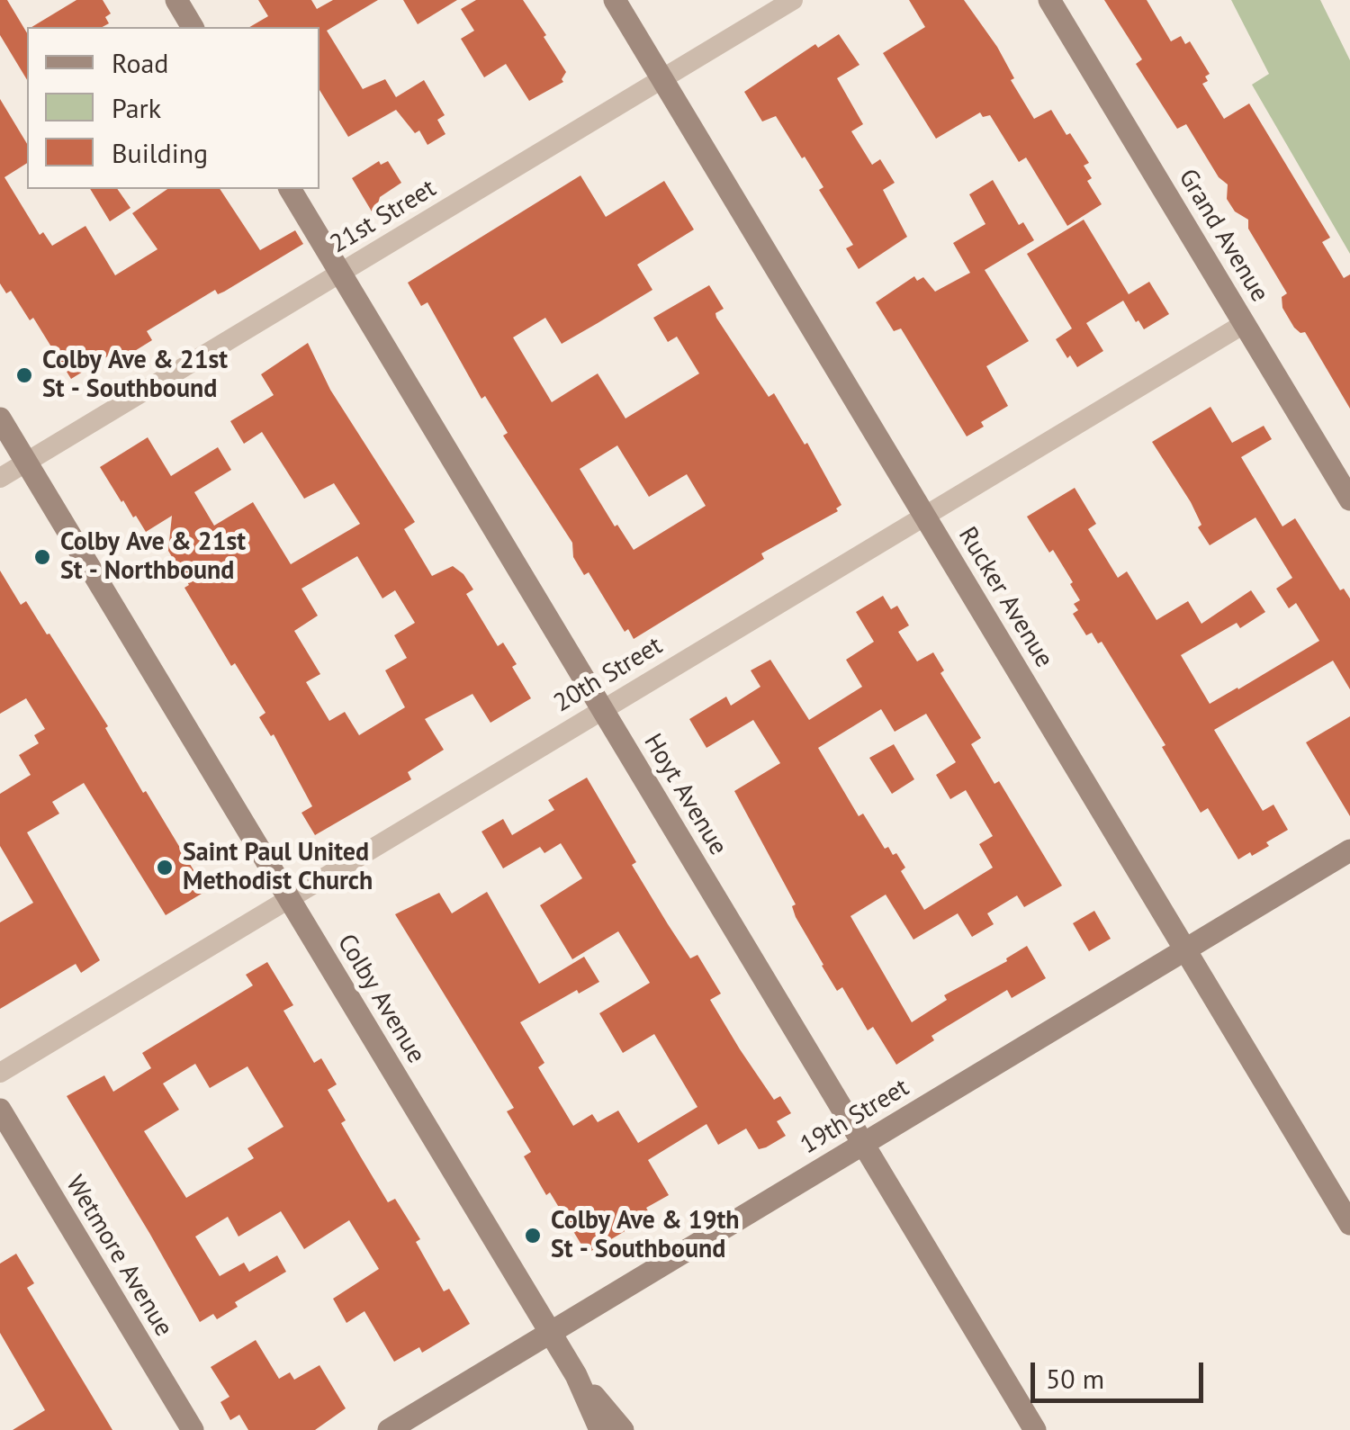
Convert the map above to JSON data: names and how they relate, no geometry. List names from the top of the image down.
{
  "streets": {
    "street": [
      "21st Street",
      "Grand Avenue",
      "Rucker Avenue",
      "20th Street",
      "Hoyt Avenue",
      "Colby Avenue",
      "19th Street",
      "Wetmore Avenue"
    ]
  },
  "crossings": [
    ["21st Street", "Rucker Avenue"],
    ["21st Street", "Hoyt Avenue"],
    ["21st Street", "Colby Avenue"],
    ["Grand Avenue", "20th Street"],
    ["Rucker Avenue", "20th Street"],
    ["Rucker Avenue", "19th Street"],
    ["20th Street", "Hoyt Avenue"],
    ["20th Street", "Colby Avenue"],
    ["Hoyt Avenue", "19th Street"],
    ["Colby Avenue", "19th Street"]
  ],
  "places": [
    "Colby Ave & 21st St - Southbound",
    "Colby Ave & 21st St - Northbound",
    "Saint Paul United Methodist Church",
    "Colby Ave & 19th St - Southbound"
  ],
  "legend": ["Road", "Park", "Building"],
  "scale_bar": "50 m"
}
